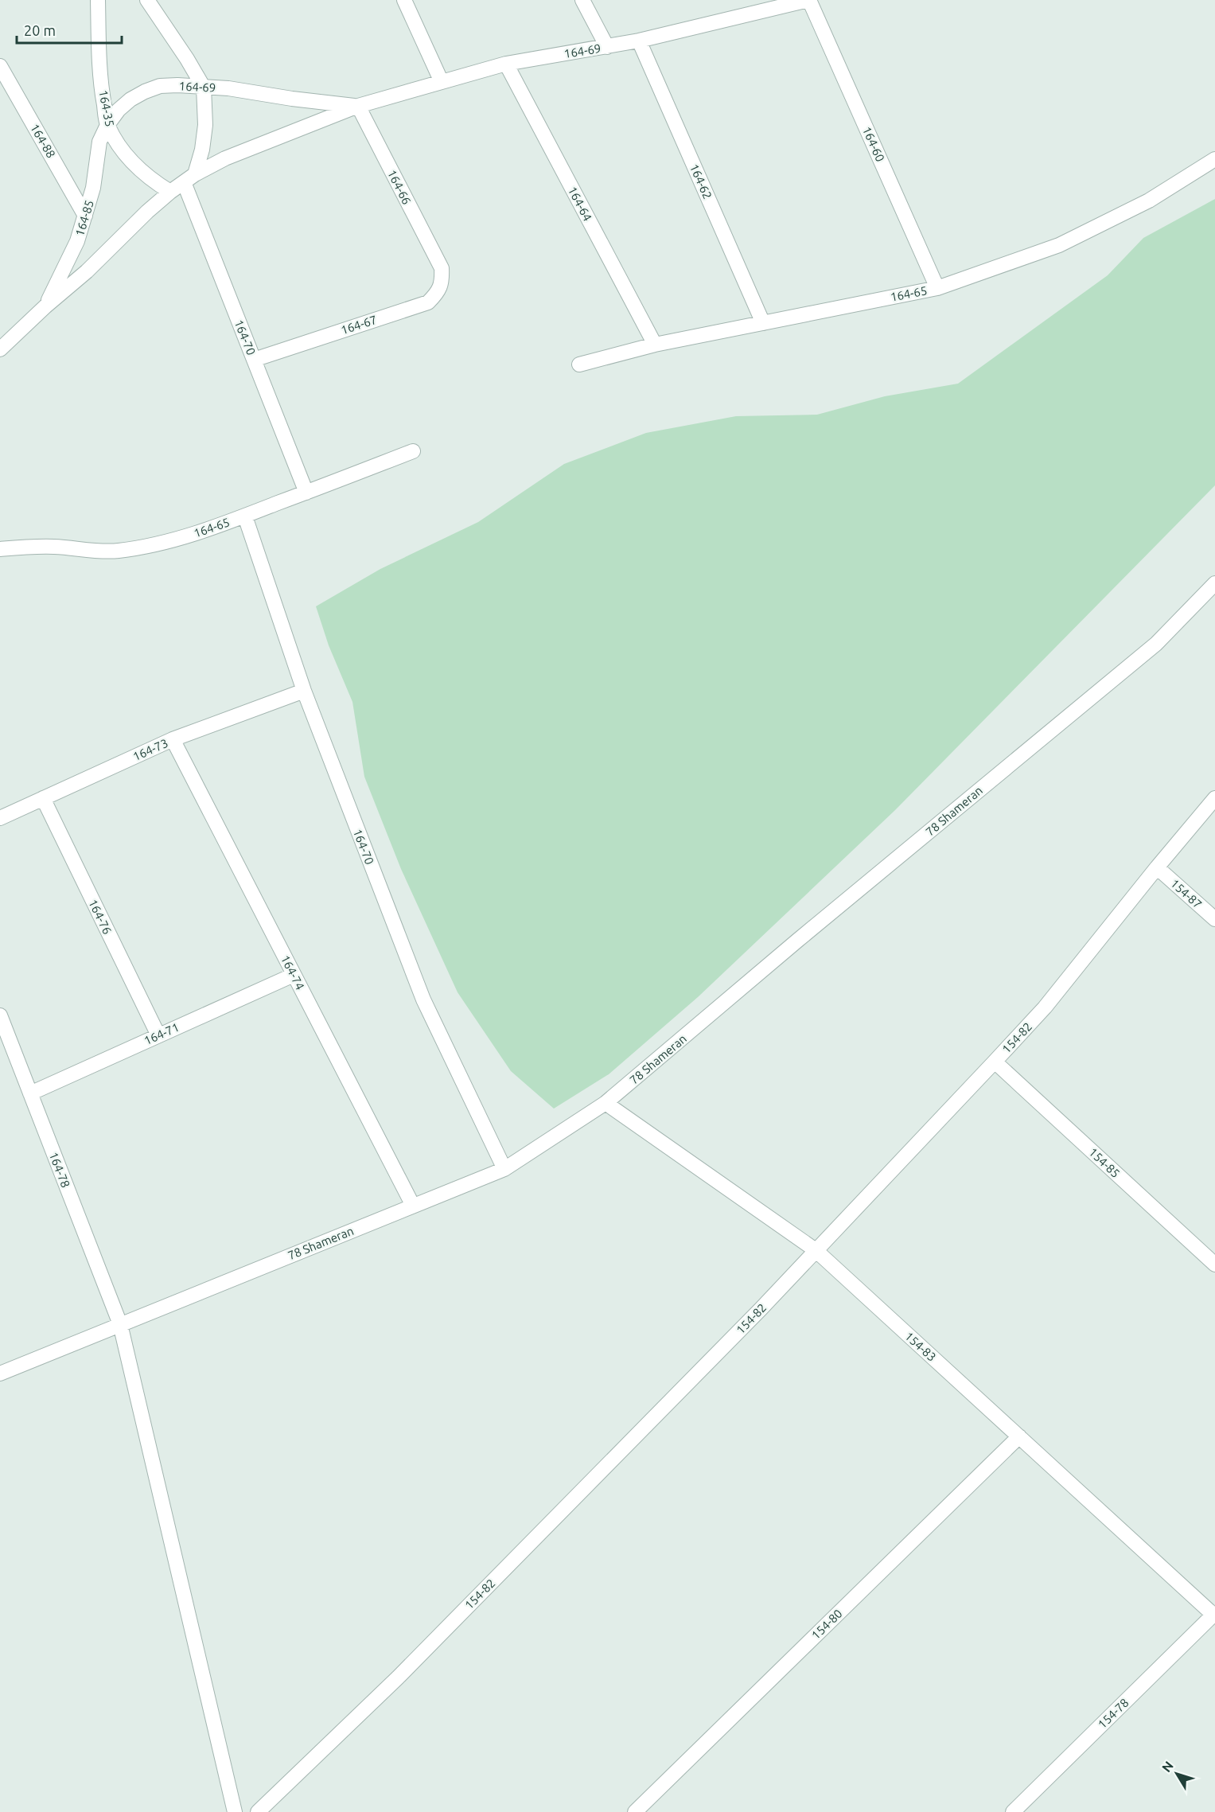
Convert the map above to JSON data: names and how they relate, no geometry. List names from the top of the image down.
{
  "streets": {
    "street": [
      "164-69",
      "164-35",
      "164-88",
      "164-60",
      "164-62",
      "164-66",
      "164-64",
      "164-85",
      "164-65",
      "164-67",
      "164-70",
      "164-73",
      "78 Shameran",
      "154-87",
      "164-76",
      "164-74",
      "164-71",
      "154-82",
      "154-85",
      "164-78",
      "154-83",
      "154-80",
      "154-78"
    ]
  },
  "crossings": [
    ["164-69", "164-35"],
    ["164-69", "164-60"],
    ["164-69", "164-62"],
    ["164-69", "164-66"],
    ["164-69", "164-64"],
    ["164-69", "164-85"],
    ["164-69", "164-70"],
    ["164-35", "164-85"],
    ["164-35", "164-70"],
    ["164-88", "164-85"],
    ["164-60", "164-65"],
    ["164-62", "164-65"],
    ["164-66", "164-67"],
    ["164-64", "164-65"],
    ["164-85", "164-70"],
    ["164-65", "164-70"],
    ["164-67", "164-70"],
    ["164-70", "164-73"],
    ["164-70", "78 Shameran"],
    ["164-73", "164-76"],
    ["164-73", "164-74"],
    ["78 Shameran", "164-74"],
    ["78 Shameran", "164-78"],
    ["78 Shameran", "154-83"],
    ["154-87", "154-82"],
    ["164-76", "164-71"],
    ["164-74", "164-71"],
    ["164-71", "164-78"],
    ["154-82", "154-85"],
    ["154-82", "154-83"],
    ["154-83", "154-80"],
    ["154-83", "154-78"]
  ],
  "scale_bar": "20 m",
  "north": "top left"
}
